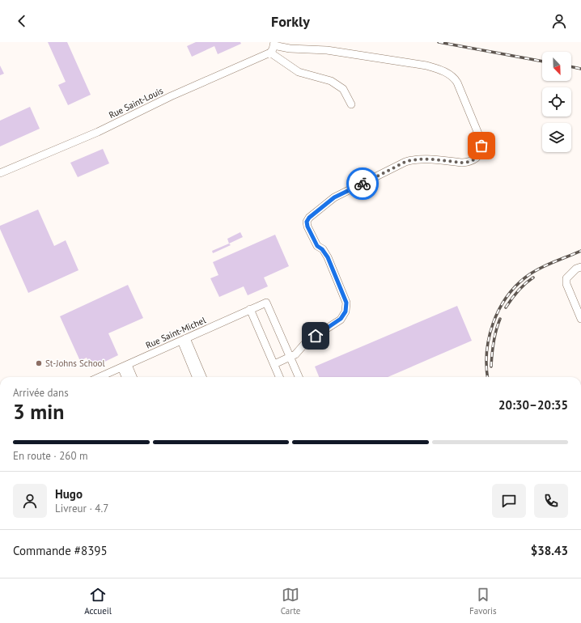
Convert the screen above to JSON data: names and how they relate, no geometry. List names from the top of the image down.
{
  "streets": {
    "street": ["Rue Saint-Louis", "Rue Saint-Michel"]
  },
  "places": ["St-Johns School"],
  "north": "bottom right",
  "page": {
    "header": "Forkly",
    "heading": ["3 min", "Arrivée dans", "20:30–20:35"],
    "panel": [
      "Hugo",
      "Livreur · 4.7",
      "Commande #8395",
      "$38.43"
    ],
    "bar": "En route · 260 m",
    "tabs": ["Accueil", "Carte", "Favoris"]
  }
}
